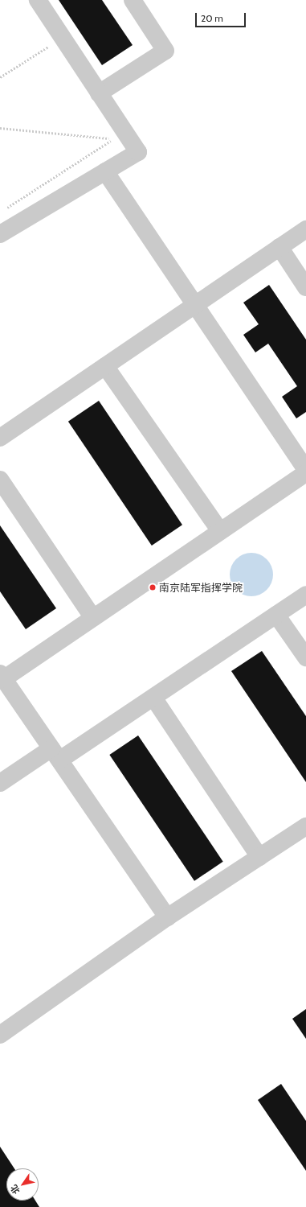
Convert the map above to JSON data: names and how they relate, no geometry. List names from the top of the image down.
{
  "places": ["南京陆军指挥学院"],
  "scale_bar": "20 m",
  "north": "bottom left"
}
